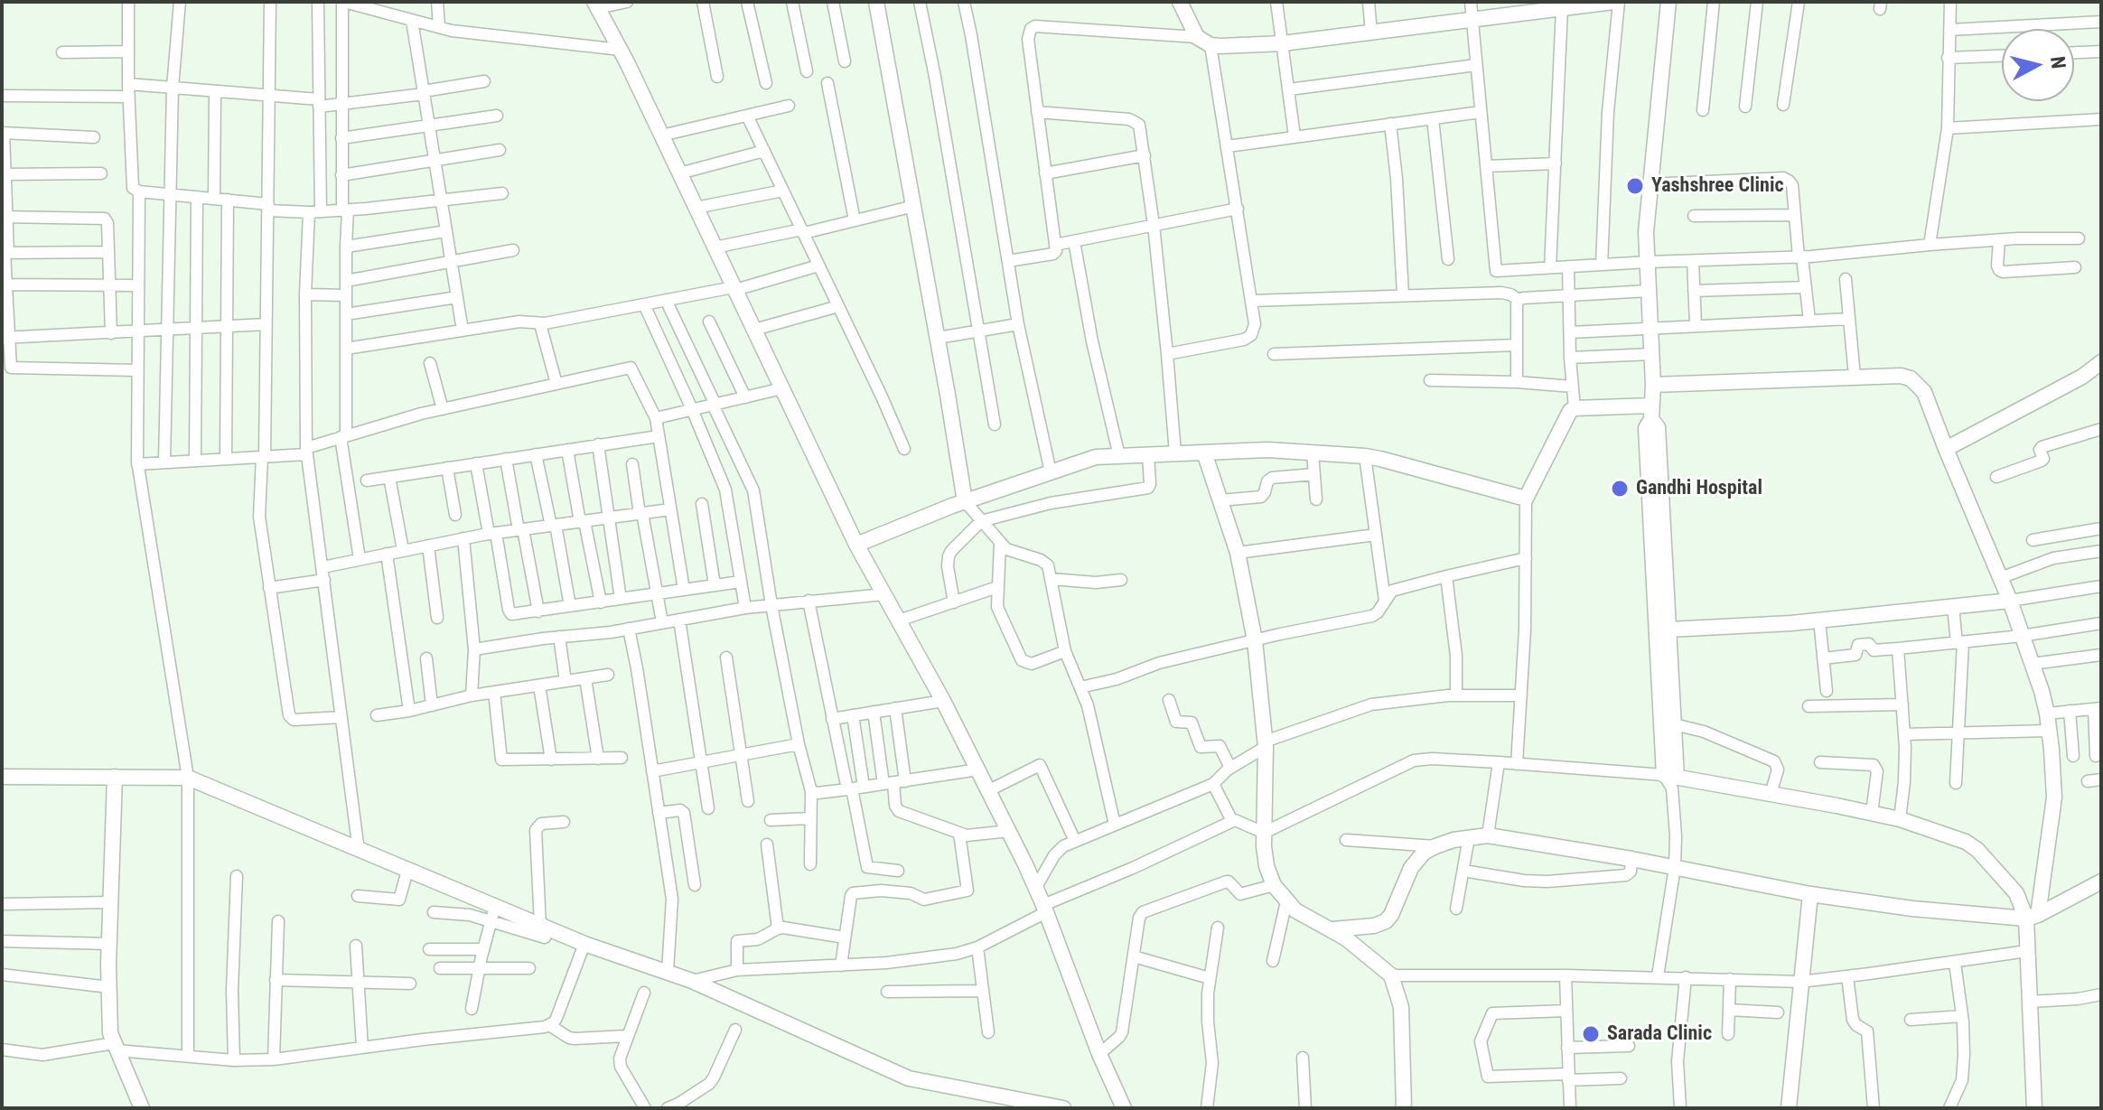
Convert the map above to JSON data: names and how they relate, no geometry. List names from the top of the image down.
{
  "places": ["Yashshree Clinic", "Gandhi Hospital", "Sarada Clinic"],
  "north": "right"
}
